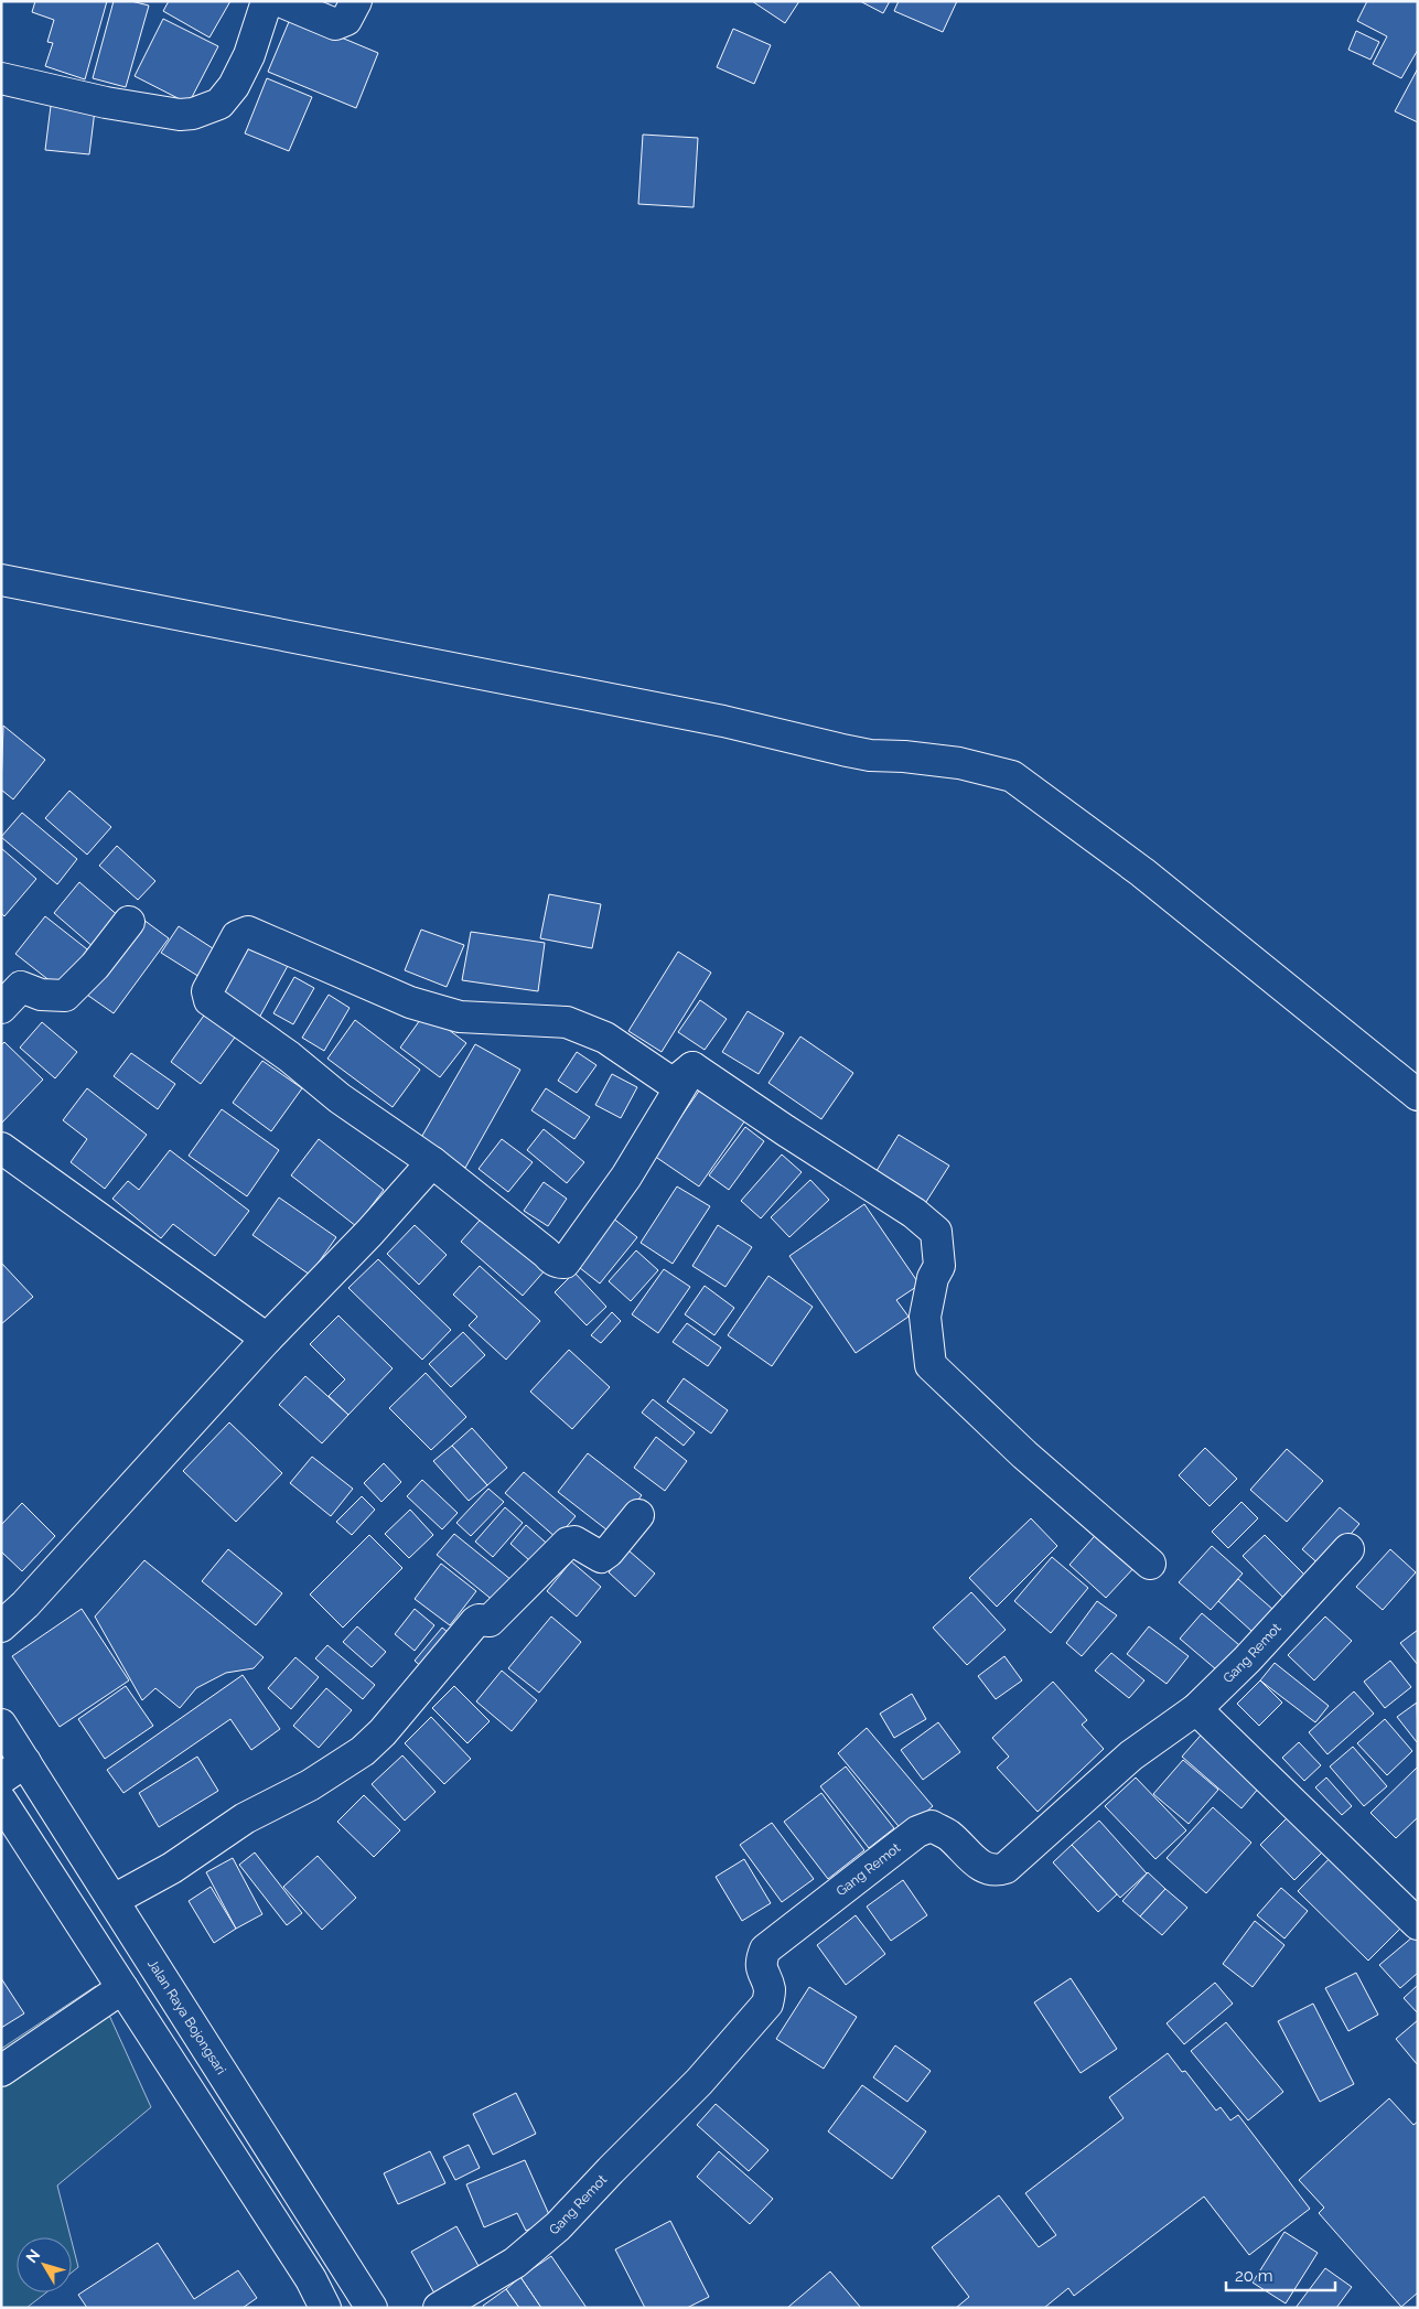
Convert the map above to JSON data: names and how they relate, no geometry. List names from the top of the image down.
{
  "streets": {
    "main road": ["Gang Remot", "Jalan Raya Bojongsari"]
  },
  "scale_bar": "20 m",
  "north": "top left"
}
